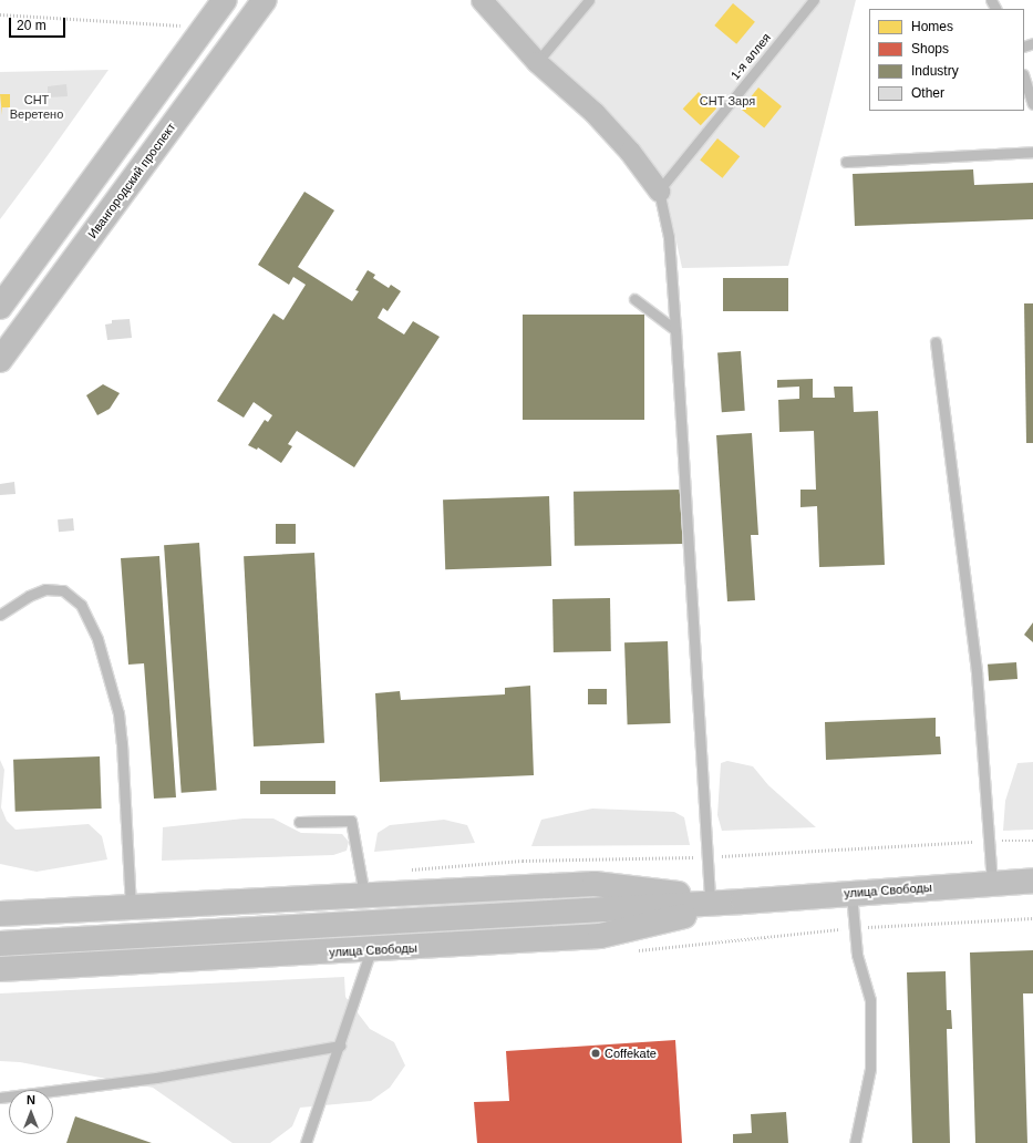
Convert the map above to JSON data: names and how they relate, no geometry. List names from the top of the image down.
{
  "streets": {
    "highway": ["Ивангородский проспект"],
    "main road": ["улица Свободы"],
    "lane": ["1-я аллея"]
  },
  "parks": ["СНТ Веретено", "СНТ Заря"],
  "places": ["Coffekate"],
  "legend": [
    "Homes",
    "Shops",
    "Industry",
    "Other"
  ],
  "scale_bar": "20 m",
  "north": "top"
}
